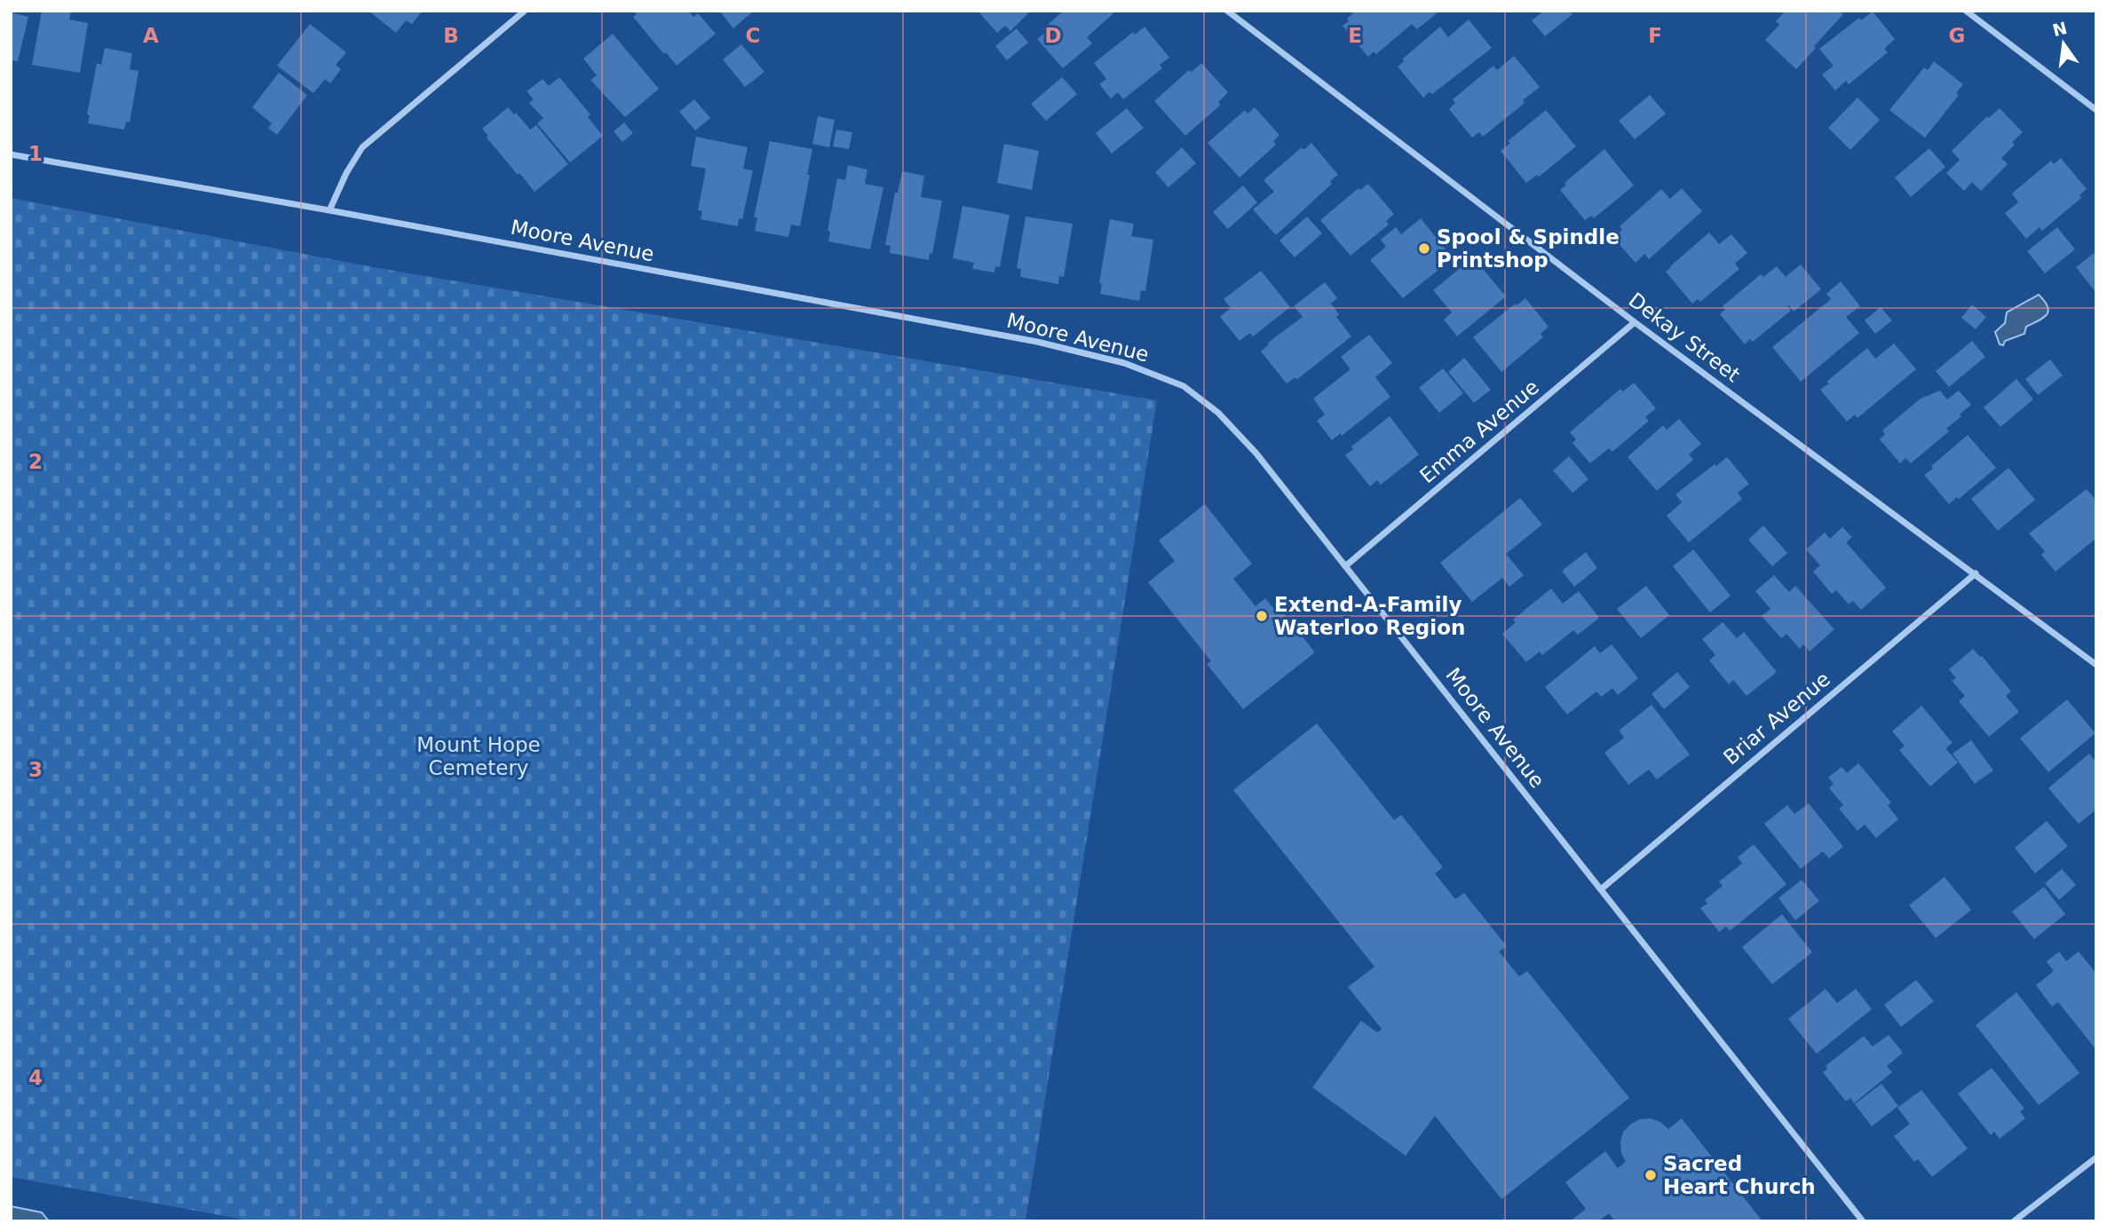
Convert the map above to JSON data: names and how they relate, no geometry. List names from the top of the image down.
{
  "streets": {
    "street": [
      "Moore Avenue",
      "Dekay Street",
      "Emma Avenue",
      "Briar Avenue"
    ]
  },
  "crossings": [
    ["Moore Avenue", "Emma Avenue"],
    ["Moore Avenue", "Briar Avenue"],
    ["Dekay Street", "Emma Avenue"],
    ["Dekay Street", "Briar Avenue"]
  ],
  "parks": ["Mount Hope Cemetery"],
  "places": ["Spool & Spindle Printshop", "Extend-A-Family Waterloo Region", "Sacred Heart Church"],
  "north": "top",
  "grid": {
    "columns": [
      "A",
      "B",
      "C",
      "D",
      "E",
      "F",
      "G"
    ],
    "rows": [
      "1",
      "2",
      "3",
      "4"
    ]
  }
}
